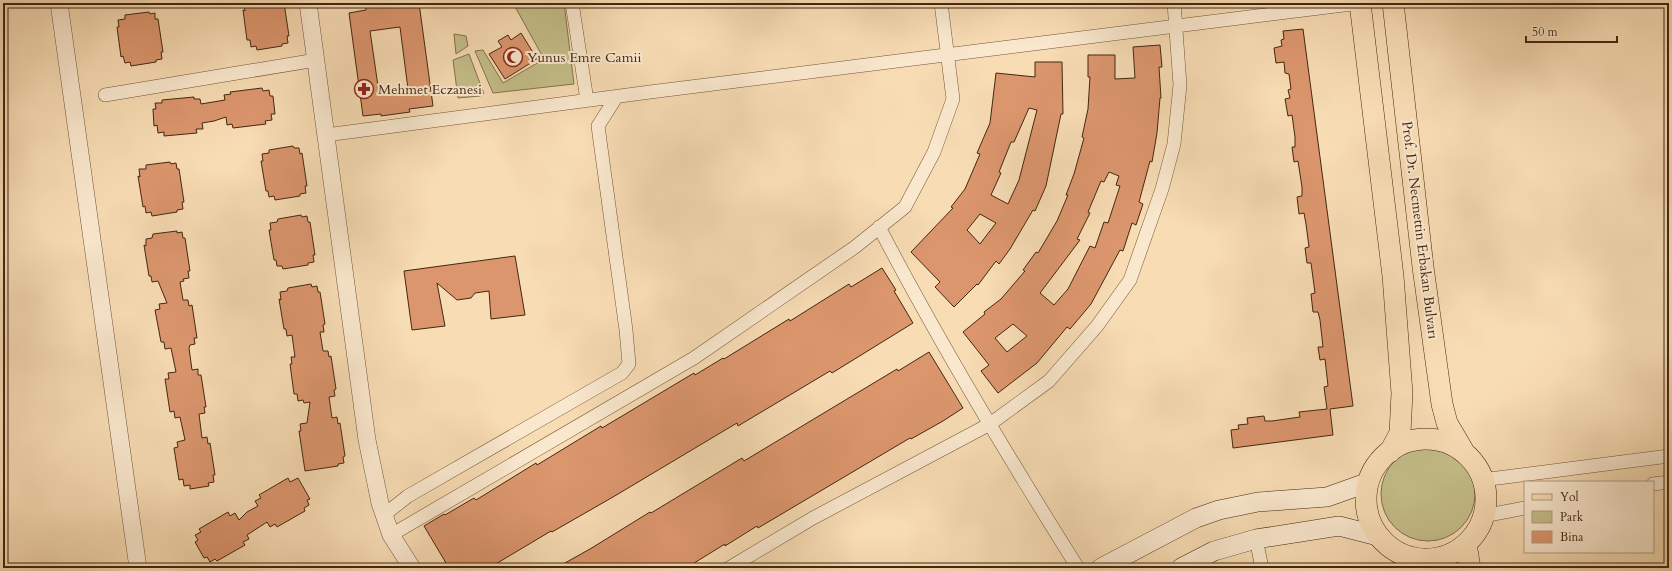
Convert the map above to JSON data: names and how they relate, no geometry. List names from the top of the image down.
{
  "streets": {
    "main road": ["Prof. Dr. Necmettin Erbakan Bulvarı"]
  },
  "places": {
    "mosque": ["Yunus Emre Camii"],
    "pharmacy": ["Mehmet Eczanesi"]
  },
  "legend": ["Yol", "Park", "Bina"],
  "scale_bar": "50 m"
}
